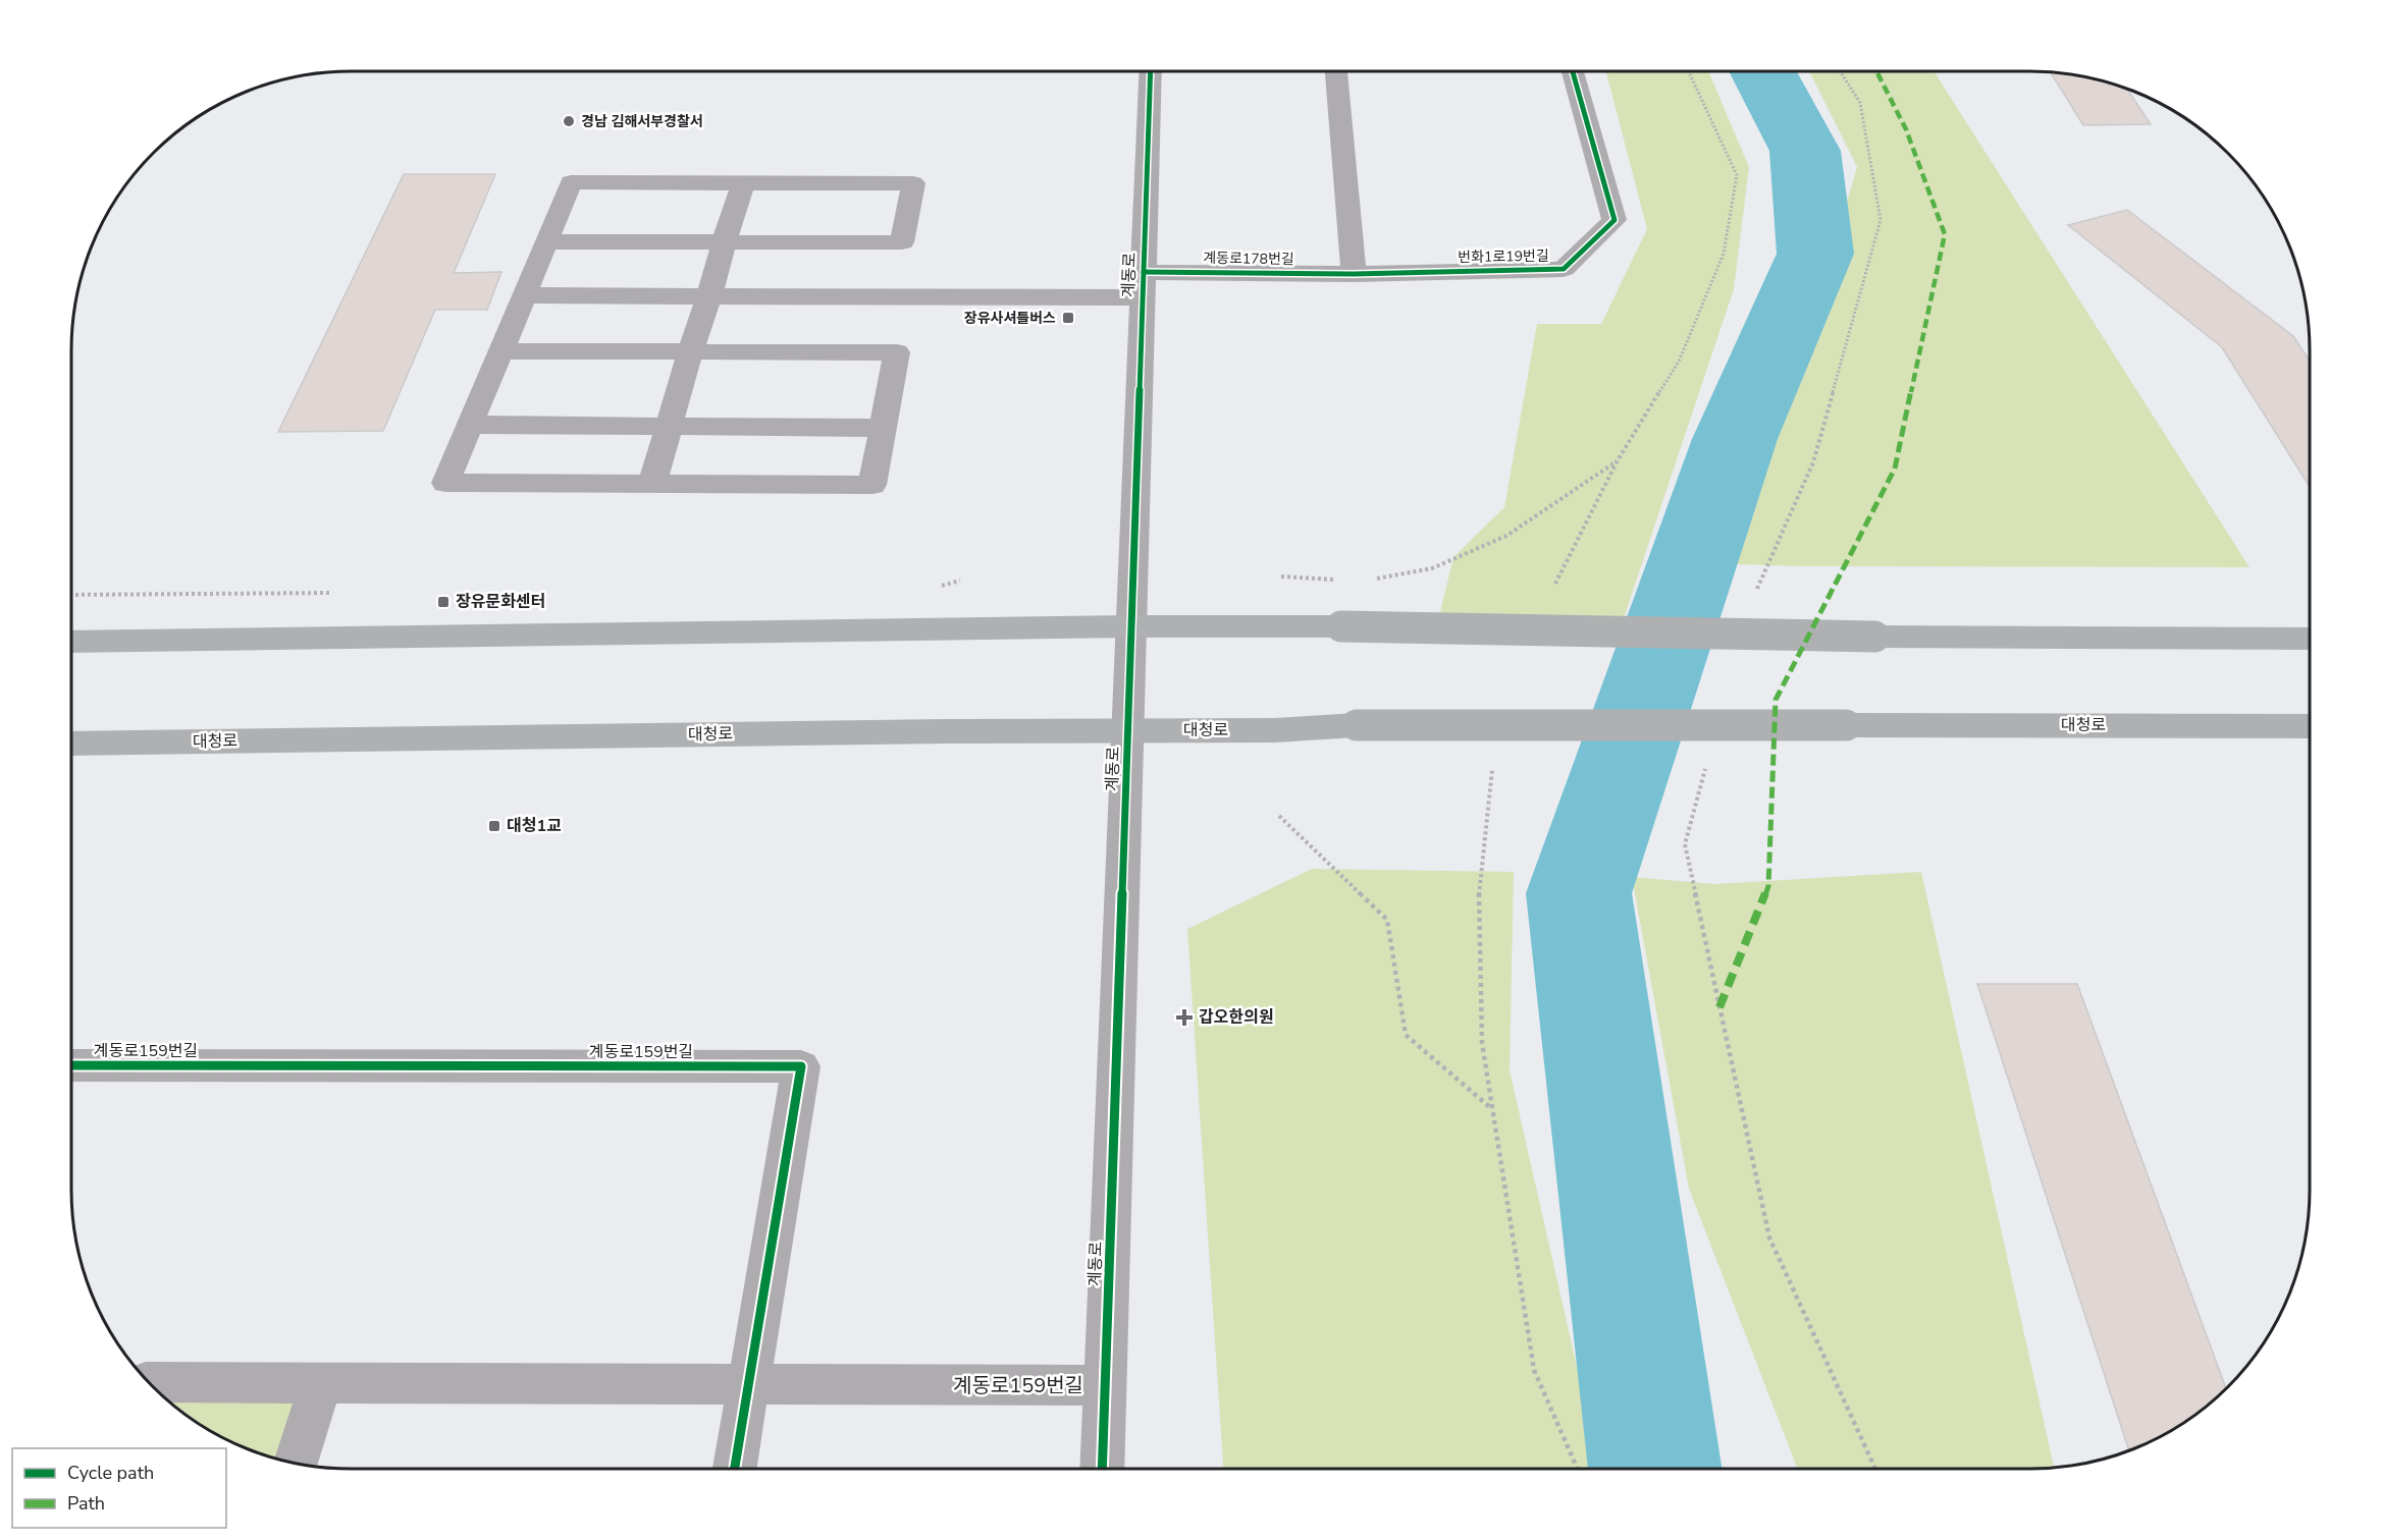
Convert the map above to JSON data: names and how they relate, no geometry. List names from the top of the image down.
{
  "streets": {
    "main road": ["대청로"],
    "street": [
      "번화1로19번길",
      "계동로178번길",
      "계동로",
      "계동로159번길"
    ]
  },
  "crossings": [
    ["번화1로19번길", "계동로178번길"],
    ["계동로178번길", "계동로"],
    ["계동로", "대청로"],
    ["계동로", "계동로159번길"]
  ],
  "places": {
    "other": ["경남 김해서부경찰서"],
    "transit": ["장유사셔틀버스", "장유문화센터", "대청1교"],
    "health": ["갑오한의원"]
  },
  "legend": ["Cycle path", "Path"]
}
